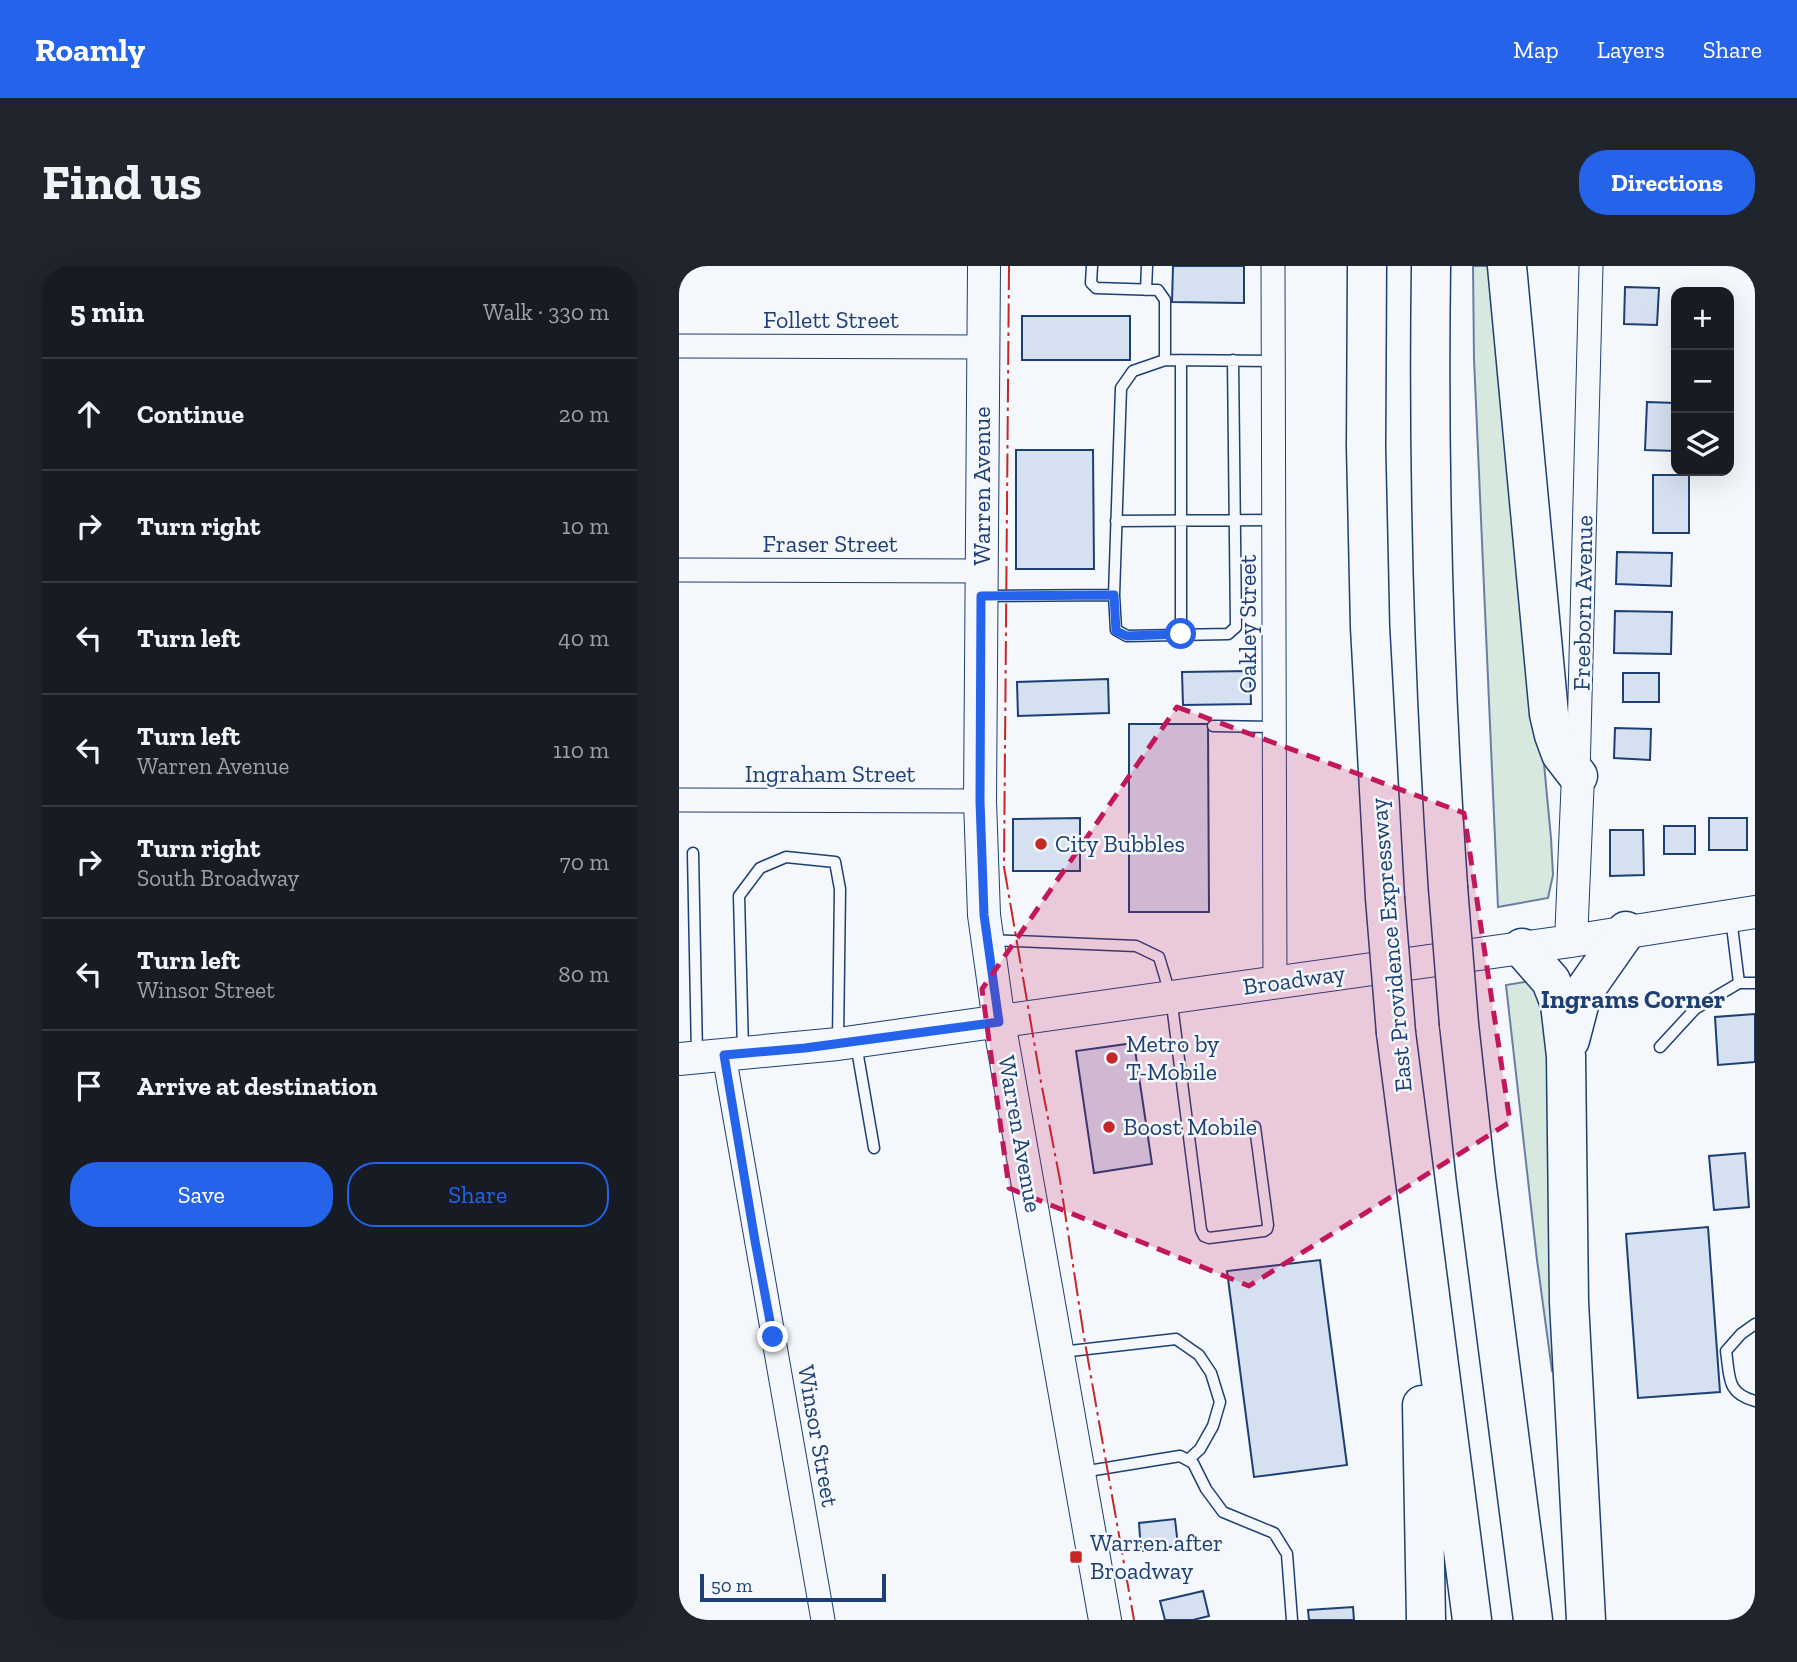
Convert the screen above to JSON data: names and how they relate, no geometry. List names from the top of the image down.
{
  "streets": {
    "highway": ["East Providence Expressway"],
    "main road": ["Warren Avenue", "Freeborn Avenue", "Broadway"],
    "street": [
      "Follett Street",
      "Fraser Street",
      "Oakley Street",
      "Ingraham Street",
      "Winsor Street"
    ]
  },
  "crossings": [
    ["Follett Street", "Warren Avenue"],
    ["Warren Avenue", "Fraser Street"],
    ["Warren Avenue", "Ingraham Street"],
    ["Warren Avenue", "Broadway"],
    ["Freeborn Avenue", "Broadway"],
    ["Oakley Street", "Broadway"],
    ["Broadway", "Winsor Street"]
  ],
  "districts": ["Ingrams Corner"],
  "places": {
    "other": ["City Bubbles", "Metro by T-Mobile", "Boost Mobile"],
    "transit": ["Warren after Broadway"]
  },
  "scale_bar": "50 m",
  "page": {
    "header": "Roamly",
    "nav": ["Map", "Layers", "Share"],
    "buttons": [
      "Directions",
      ["Save", "Share"]
    ],
    "title": "Find us",
    "heading": ["5 min", "Walk · 330 m"],
    "map_buttons": ["+", "−"],
    "list": [
      ["Continue", "20 m"],
      ["Turn right", "10 m"],
      ["Turn left", "40 m"],
      ["Turn left", "Warren Avenue", "110 m"],
      ["Turn right", "South Broadway", "70 m"],
      ["Turn left", "Winsor Street", "80 m"],
      "Arrive at destination"
    ],
    "scale": "50 m"
  }
}
